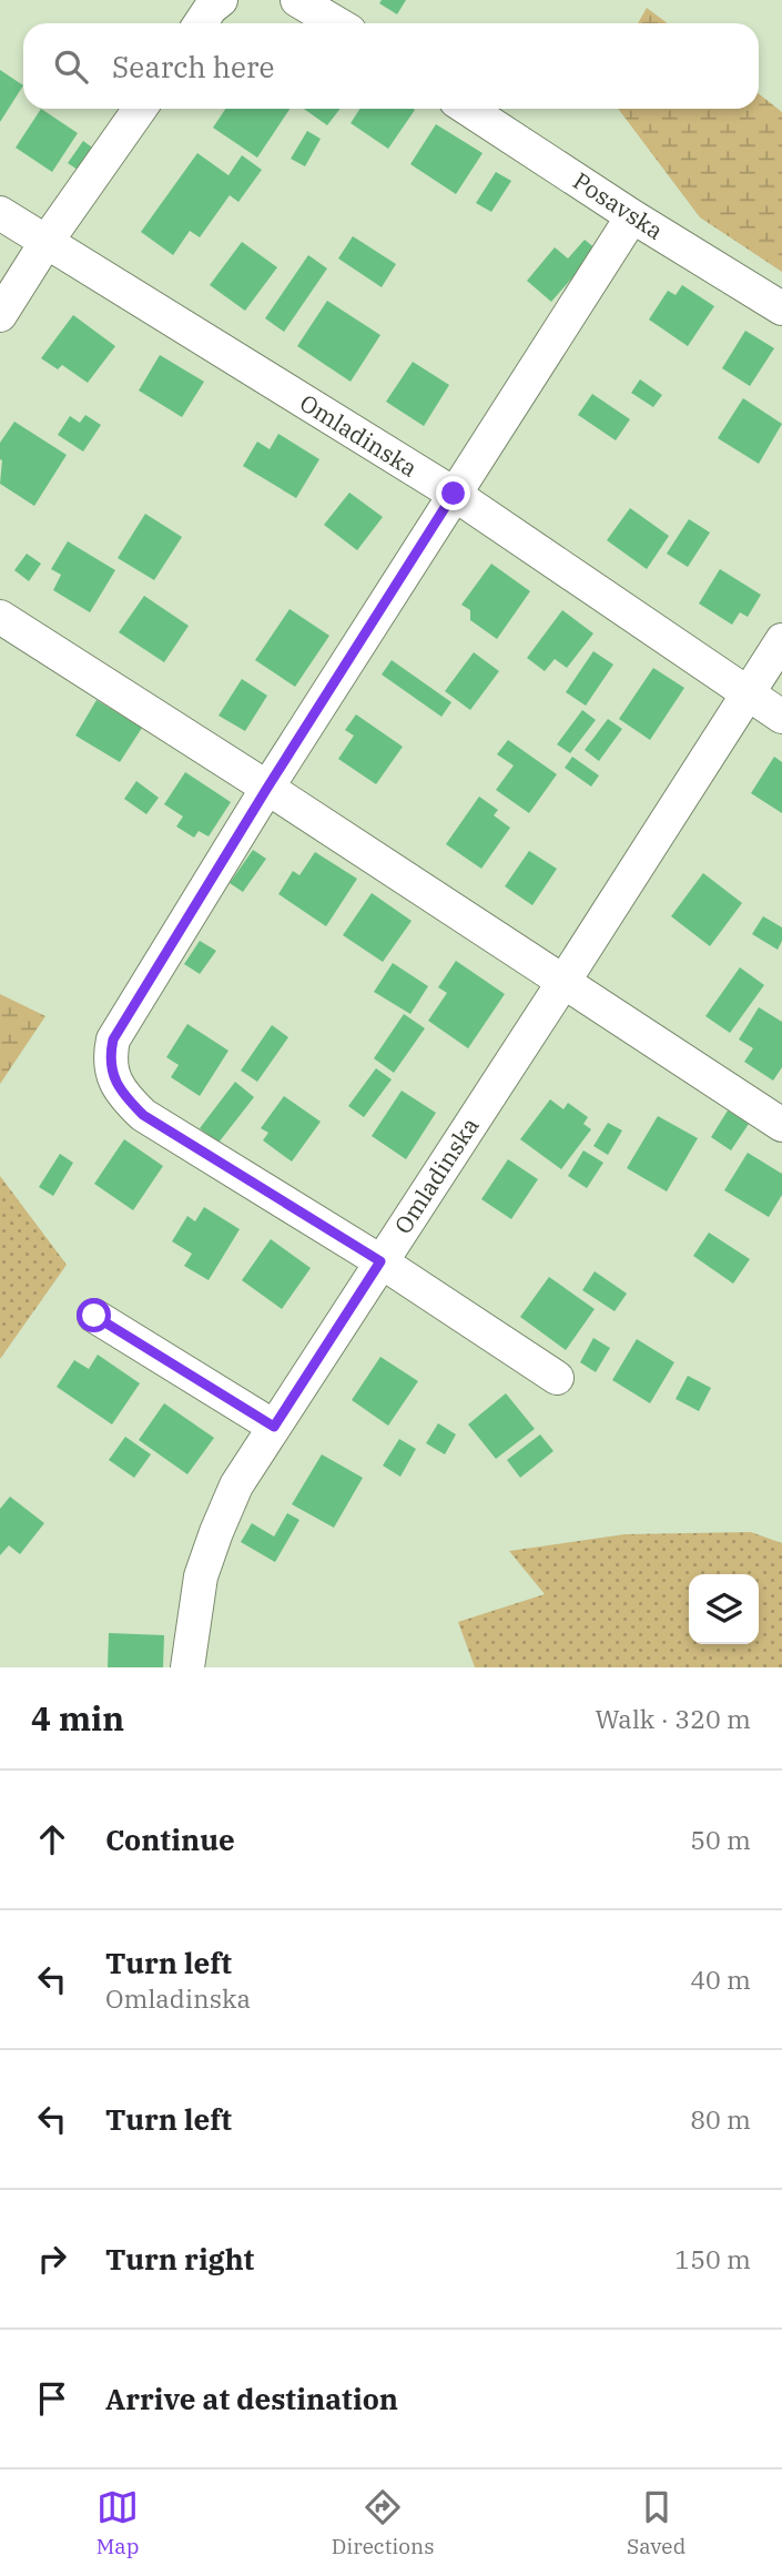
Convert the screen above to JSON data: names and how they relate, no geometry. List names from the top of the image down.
{
  "streets": {
    "street": ["Posavska", "Omladinska"]
  },
  "page": {
    "search": "Search here",
    "heading": ["4 min", "Walk · 320 m"],
    "list": [
      ["Continue", "50 m"],
      ["Turn left", "Omladinska", "40 m"],
      ["Turn left", "80 m"],
      ["Turn right", "150 m"],
      "Arrive at destination"
    ],
    "nav": ["Map", "Directions", "Saved"]
  }
}
